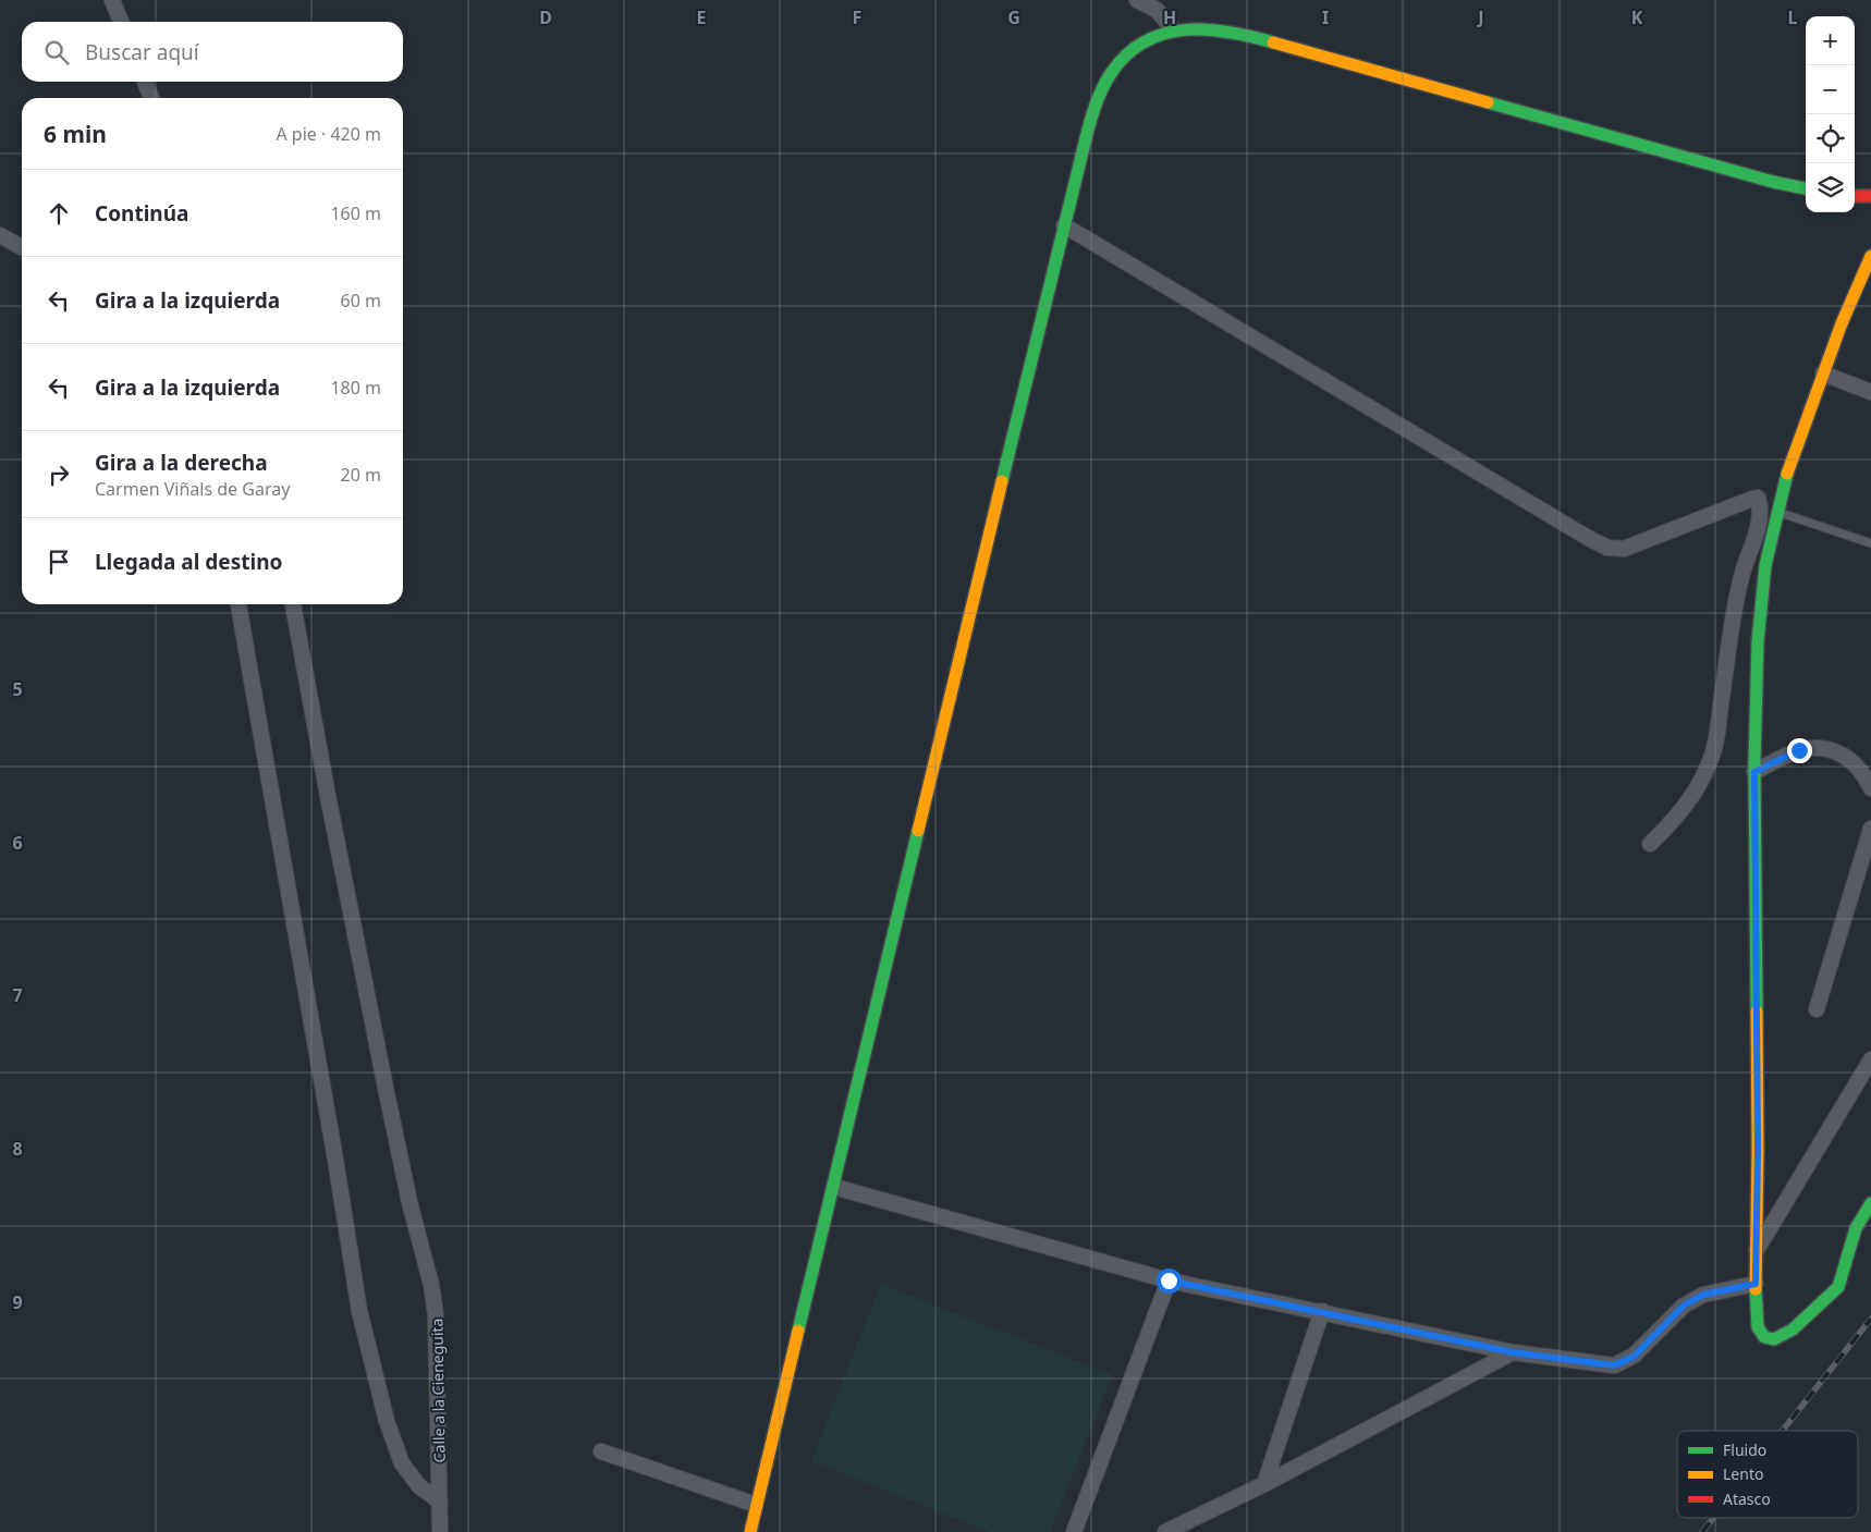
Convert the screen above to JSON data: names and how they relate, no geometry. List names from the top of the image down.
{
  "streets": {
    "street": ["Calle a la Cieneguita"]
  },
  "legend": ["Fluido", "Lento", "Atasco"],
  "page": {
    "map_buttons": ["+", "−"],
    "search": "Buscar aquí",
    "heading": ["6 min", "A pie · 420 m"],
    "list": [
      ["Continúa", "160 m"],
      ["Gira a la izquierda", "60 m"],
      ["Gira a la izquierda", "180 m"],
      ["Gira a la derecha", "Carmen Viñals de Garay", "20 m"],
      "Llegada al destino"
    ]
  },
  "grid": {
    "columns": [
      "D",
      "E",
      "F",
      "G",
      "H",
      "I",
      "J",
      "K",
      "L"
    ],
    "rows": [
      "5",
      "6",
      "7",
      "8",
      "9"
    ]
  }
}
